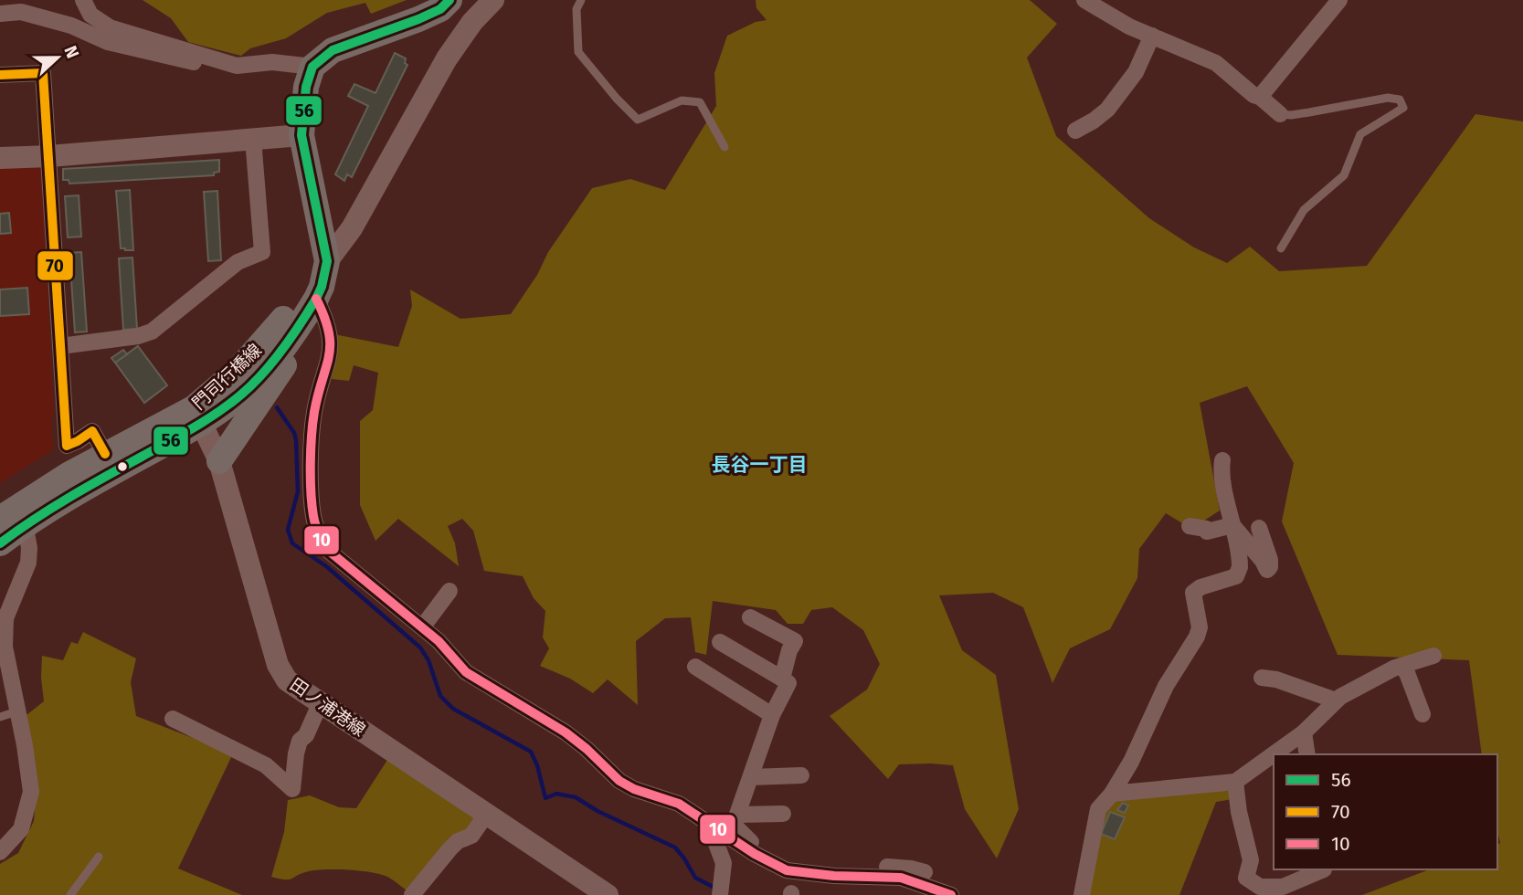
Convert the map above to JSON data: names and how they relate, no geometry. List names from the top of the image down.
{
  "streets": {
    "main road": ["門司行橋線", "田ノ浦港線"]
  },
  "crossings": [
    ["門司行橋線", "田ノ浦港線"]
  ],
  "districts": ["長谷一丁目"],
  "lines": ["transit line 56", "transit line 70", "transit line 10"],
  "legend": ["56", "70", "10"],
  "north": "right"
}
